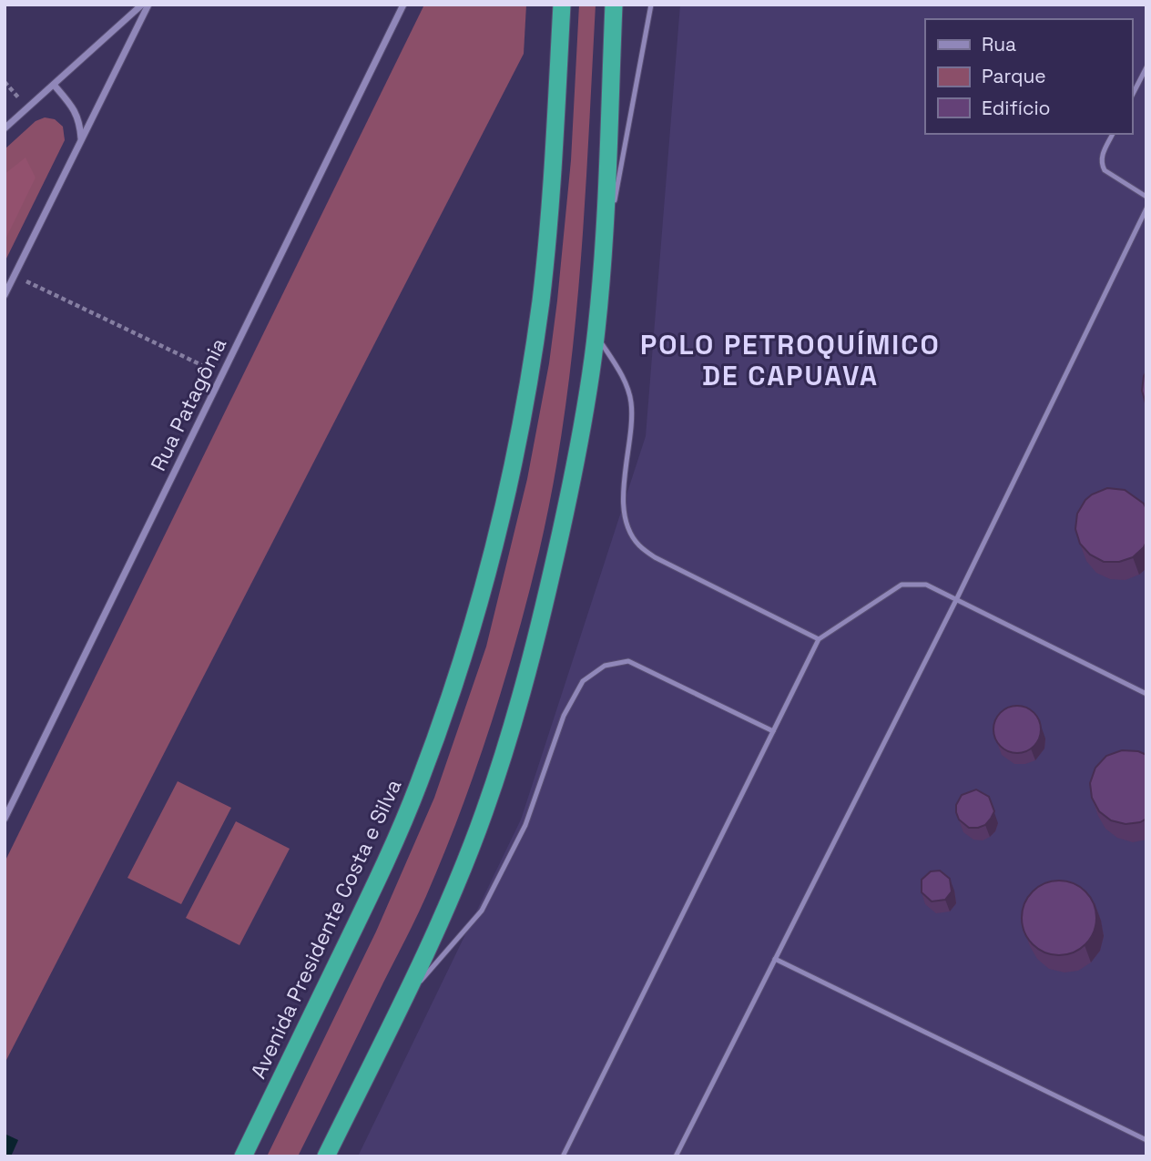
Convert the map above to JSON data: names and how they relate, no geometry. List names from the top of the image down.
{
  "streets": {
    "highway": ["Avenida Presidente Costa e Silva"],
    "street": ["Rua Patagônia"]
  },
  "districts": ["POLO PETROQUÍMICO DE CAPUAVA"],
  "legend": ["Rua", "Parque", "Edifício"]
}
